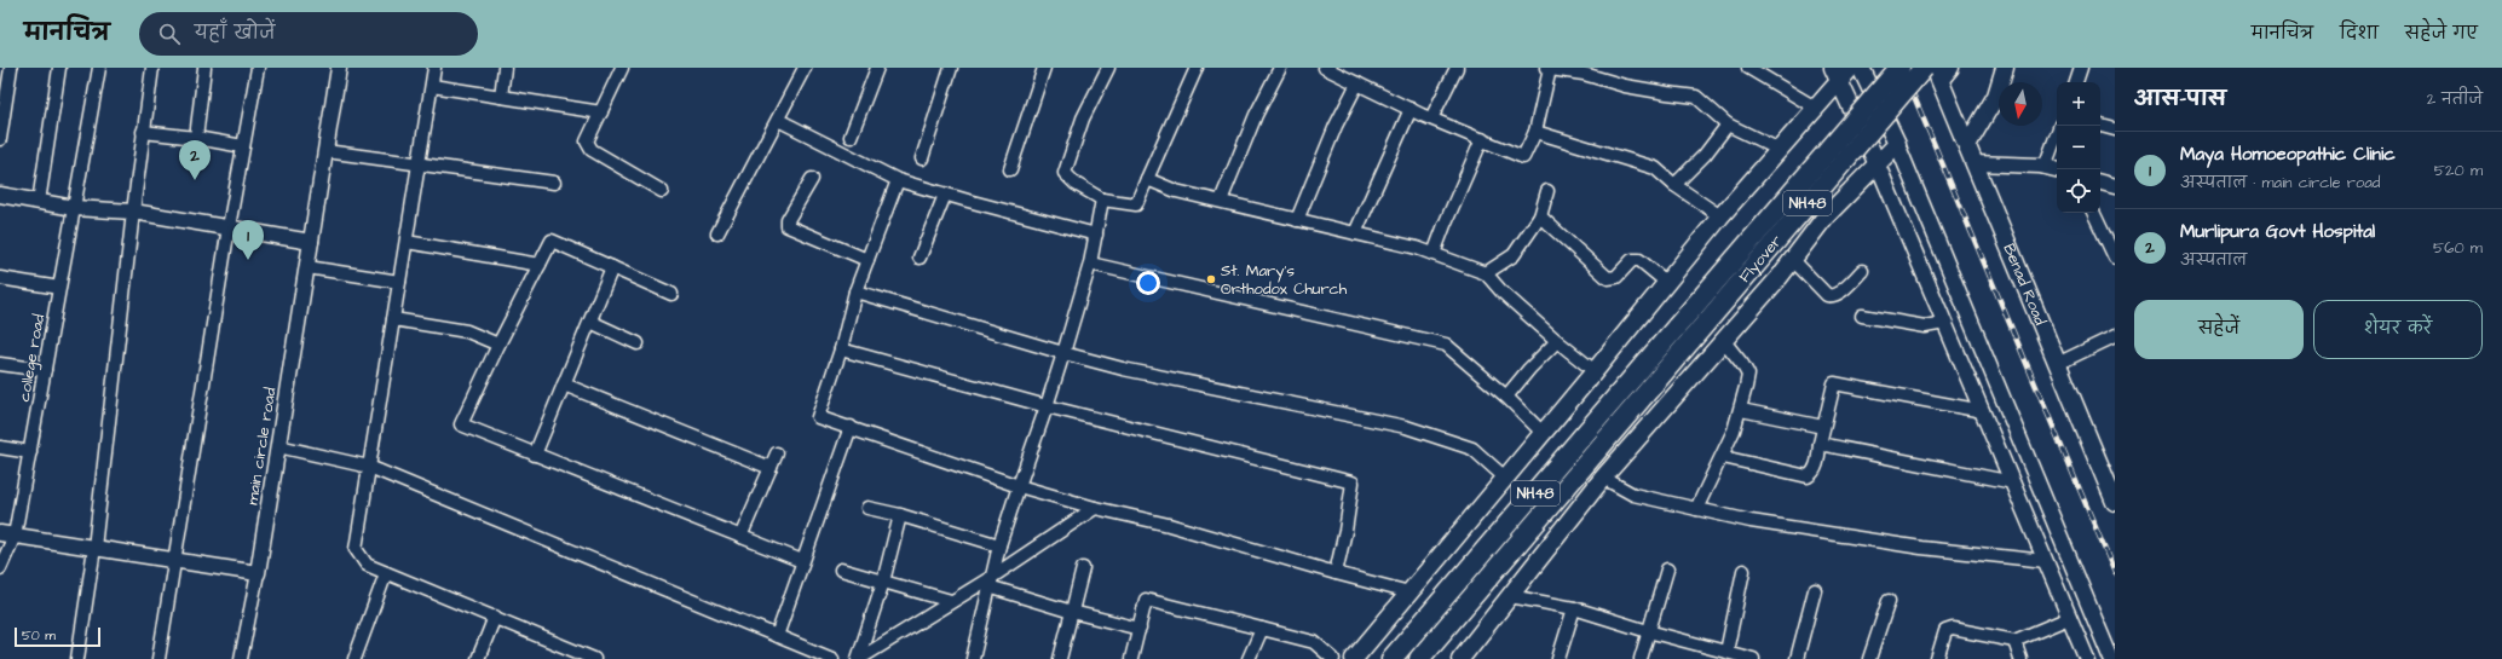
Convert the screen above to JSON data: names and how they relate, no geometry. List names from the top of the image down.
{
  "streets": {
    "highway": ["NH48", "Flyover"],
    "main road": ["Benad Road"],
    "street": ["college road", "main circle road"]
  },
  "places": ["St. Mary's Orthodox Church"],
  "scale_bar": "50 m",
  "north": "bottom",
  "page": {
    "header": "मानचित्र",
    "search": "यहाँ खोजें",
    "nav": ["मानचित्र", "दिशा", "सहेजे गए"],
    "heading": ["आस-पास", "2 नतीजे"],
    "map_buttons": ["+", "−"],
    "list": [
      {
        "mark": "1",
        "name": "Maya Homoeopathic Clinic",
        "note": "अस्पताल · main circle road",
        "value": "520 m"
      },
      {
        "mark": "2",
        "name": "Murlipura Govt Hospital",
        "note": "अस्पताल",
        "value": "560 m"
      }
    ],
    "pins": ["2", "1"],
    "buttons": ["सहेजें", "शेयर करें"],
    "scale": "50 m"
  }
}
